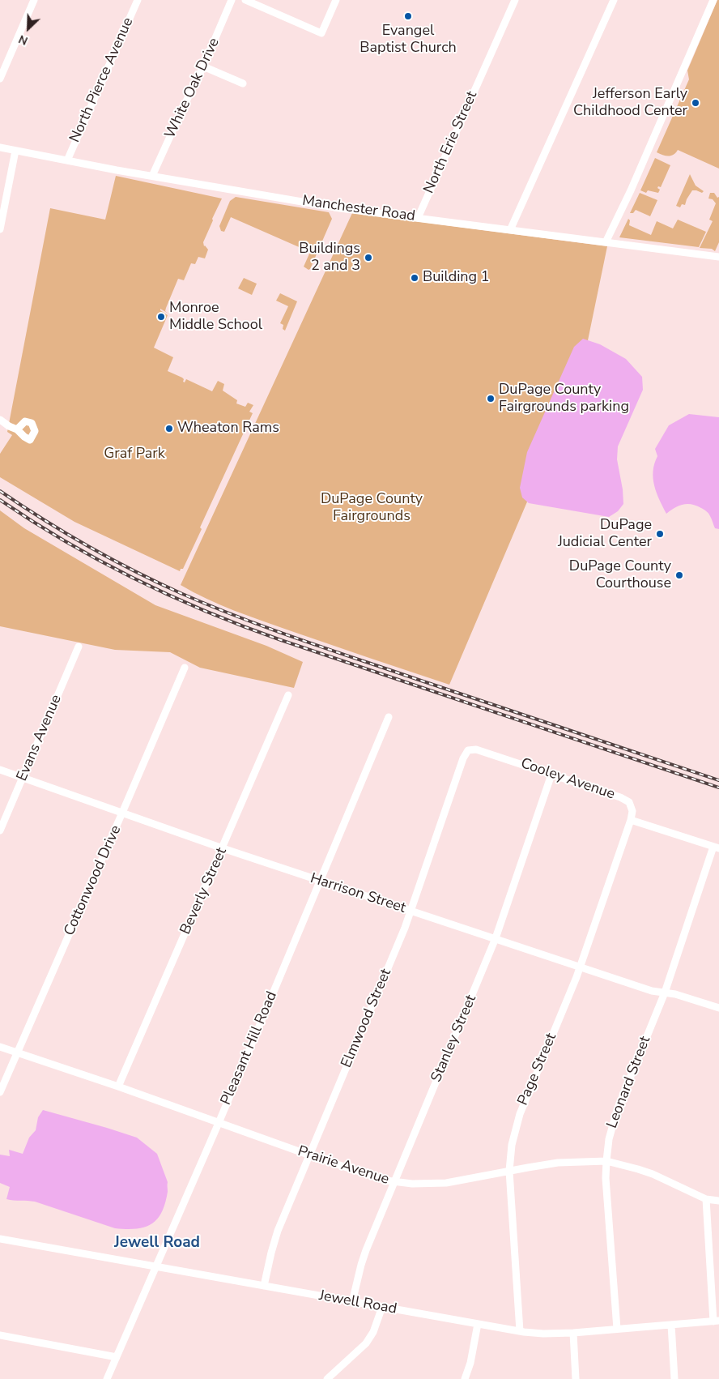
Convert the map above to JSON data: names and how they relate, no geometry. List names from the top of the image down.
{
  "streets": {
    "street": [
      "North Pierce Avenue",
      "White Oak Drive",
      "North Erie Street",
      "Manchester Road",
      "Evans Avenue",
      "Cooley Avenue",
      "Cottonwood Drive",
      "Beverly Street",
      "Harrison Street",
      "Elmwood Street",
      "Stanley Street",
      "Pleasant Hill Road",
      "Page Street",
      "Leonard Street",
      "Prairie Avenue",
      "Jewell Road"
    ]
  },
  "crossings": [
    ["North Pierce Avenue", "Manchester Road"],
    ["White Oak Drive", "Manchester Road"],
    ["North Erie Street", "Manchester Road"],
    ["Evans Avenue", "Harrison Street"],
    ["Cooley Avenue", "Elmwood Street"],
    ["Cooley Avenue", "Stanley Street"],
    ["Cooley Avenue", "Page Street"],
    ["Cottonwood Drive", "Harrison Street"],
    ["Cottonwood Drive", "Prairie Avenue"],
    ["Beverly Street", "Harrison Street"],
    ["Beverly Street", "Prairie Avenue"],
    ["Harrison Street", "Elmwood Street"],
    ["Harrison Street", "Stanley Street"],
    ["Harrison Street", "Pleasant Hill Road"],
    ["Harrison Street", "Page Street"],
    ["Harrison Street", "Leonard Street"],
    ["Elmwood Street", "Prairie Avenue"],
    ["Elmwood Street", "Jewell Road"],
    ["Stanley Street", "Prairie Avenue"],
    ["Stanley Street", "Jewell Road"],
    ["Pleasant Hill Road", "Prairie Avenue"],
    ["Pleasant Hill Road", "Jewell Road"],
    ["Page Street", "Prairie Avenue"],
    ["Page Street", "Jewell Road"],
    ["Leonard Street", "Prairie Avenue"],
    ["Leonard Street", "Jewell Road"]
  ],
  "districts": ["Jewell Road"],
  "parks": ["Graf Park", "DuPage County Fairgrounds"],
  "places": [
    "Evangel Baptist Church",
    "Jefferson Early Childhood Center",
    "Buildings 2 and 3",
    "Building 1",
    "Monroe Middle School",
    "DuPage County Fairgrounds parking",
    "Wheaton Rams",
    "DuPage Judicial Center",
    "DuPage County Courthouse"
  ],
  "north": "bottom left"
}
